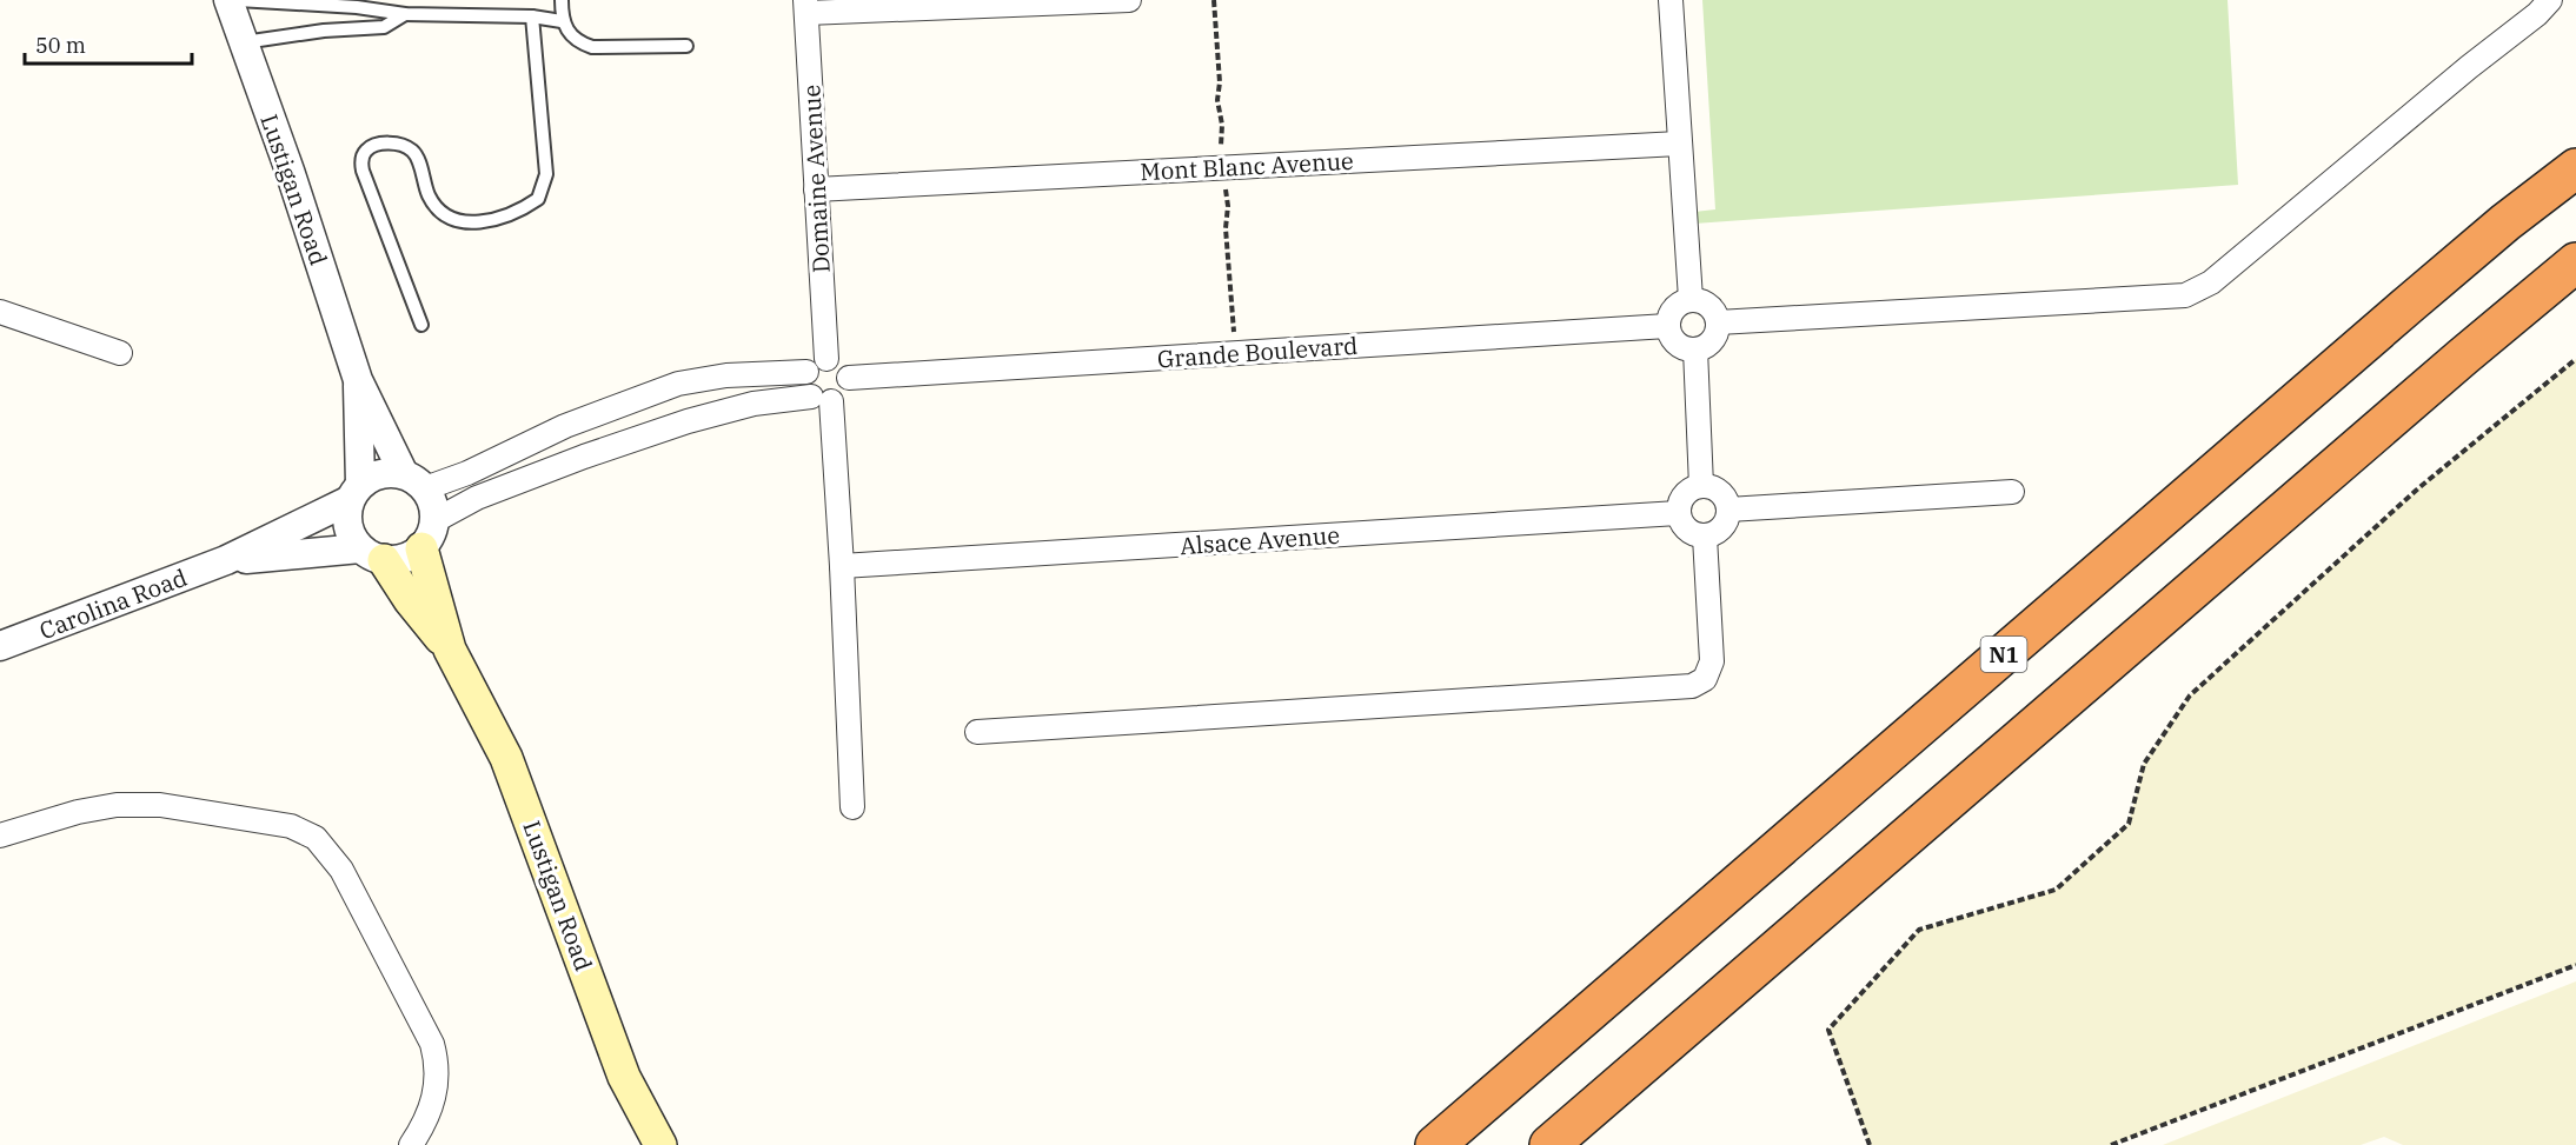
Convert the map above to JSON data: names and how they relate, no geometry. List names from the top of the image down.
{
  "streets": {
    "highway": ["N1"],
    "main road": ["Lustigan Road"],
    "street": [
      "Mont Blanc Avenue",
      "Domaine Avenue",
      "Grande Boulevard",
      "Alsace Avenue",
      "Carolina Road"
    ]
  },
  "crossings": [
    ["Mont Blanc Avenue", "Domaine Avenue"],
    ["Domaine Avenue", "Grande Boulevard"],
    ["Lustigan Road", "Carolina Road"]
  ],
  "scale_bar": "50 m"
}
